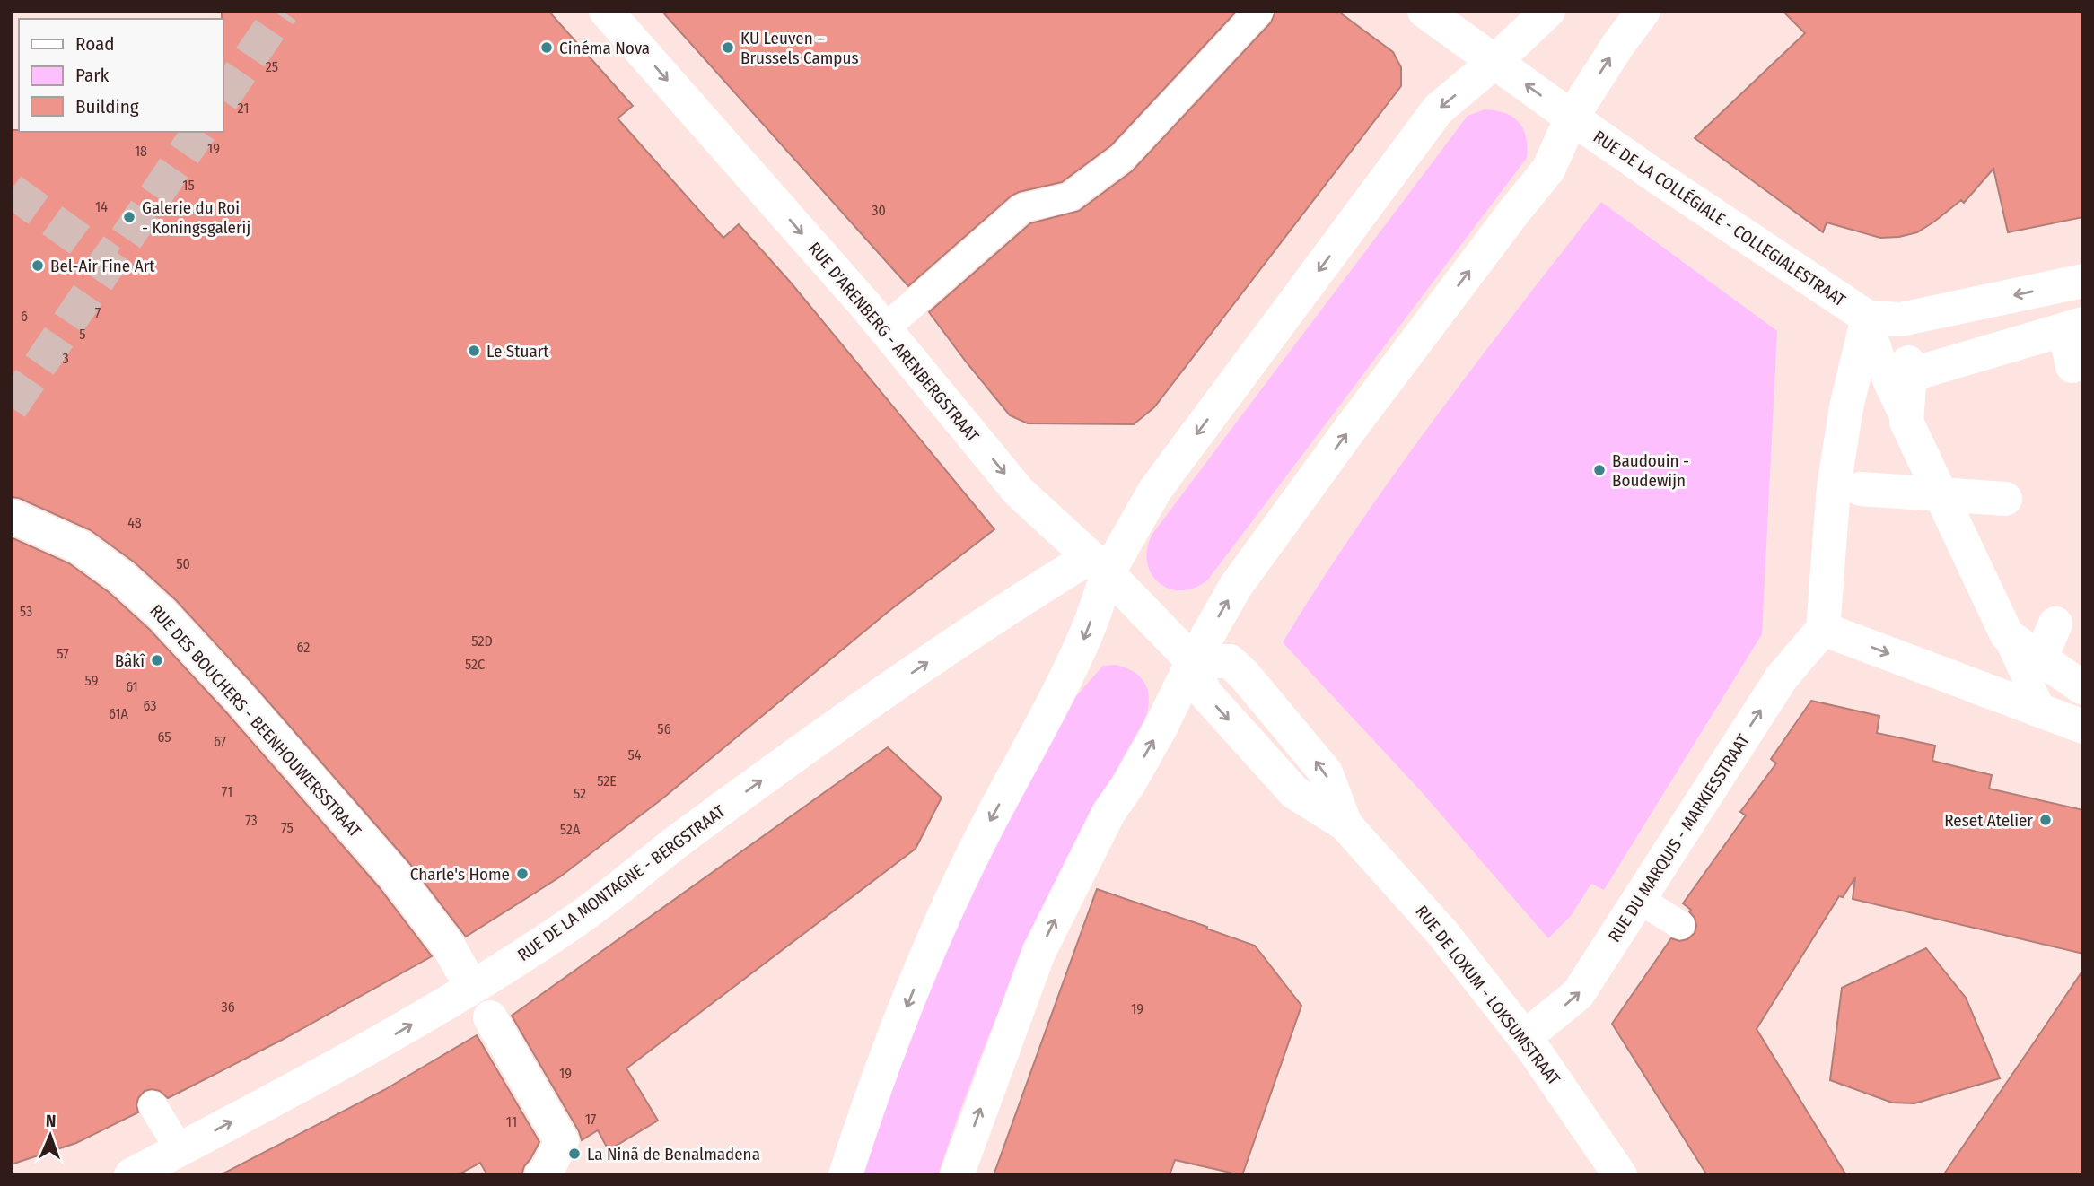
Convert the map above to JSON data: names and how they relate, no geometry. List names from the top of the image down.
{
  "streets": {
    "street": [
      "RUE DE LA COLLÉGIALE - COLLEGIALESTRAAT",
      "RUE D'ARENBERG - ARENBERGSTRAAT",
      "RUE DES BOUCHERS - BEENHOUWERSSTRAAT",
      "RUE DU MARQUIS - MARKIESSTRAAT",
      "RUE DE LA MONTAGNE - BERGSTRAAT",
      "RUE DE LOXUM - LOKSUMSTRAAT"
    ]
  },
  "crossings": [
    ["RUE D'ARENBERG - ARENBERGSTRAAT", "RUE DE LA MONTAGNE - BERGSTRAAT"],
    ["RUE D'ARENBERG - ARENBERGSTRAAT", "RUE DE LOXUM - LOKSUMSTRAAT"],
    ["RUE DU MARQUIS - MARKIESSTRAAT", "RUE DE LOXUM - LOKSUMSTRAAT"]
  ],
  "one_way": ["RUE D'ARENBERG - ARENBERGSTRAAT", "RUE DU MARQUIS - MARKIESSTRAAT", "RUE DE LA MONTAGNE - BERGSTRAAT"],
  "places": [
    "Cinéma Nova",
    "KU Leuven – Brussels Campus",
    "Galerie du Roi - Koningsgalerij",
    "Bel-Air Fine Art",
    "Le Stuart",
    "Baudouin - Boudewijn",
    "Bâkî",
    "Reset Atelier",
    "Charle's Home",
    "La Ninã de Benalmadena"
  ],
  "house_numbers": [
    "25",
    "21",
    "19",
    "18",
    "15",
    "14",
    "30",
    "7",
    "6",
    "5",
    "3",
    "48",
    "50",
    "53",
    "52D",
    "62",
    "57",
    "52C",
    "59",
    "61",
    "63",
    "61A",
    "56",
    "65",
    "67",
    "54",
    "52E",
    "71",
    "52",
    "73",
    "75",
    "52A",
    "36",
    "19",
    "19",
    "17",
    "11"
  ],
  "legend": ["Road", "Park", "Building"],
  "north": "top"
}
